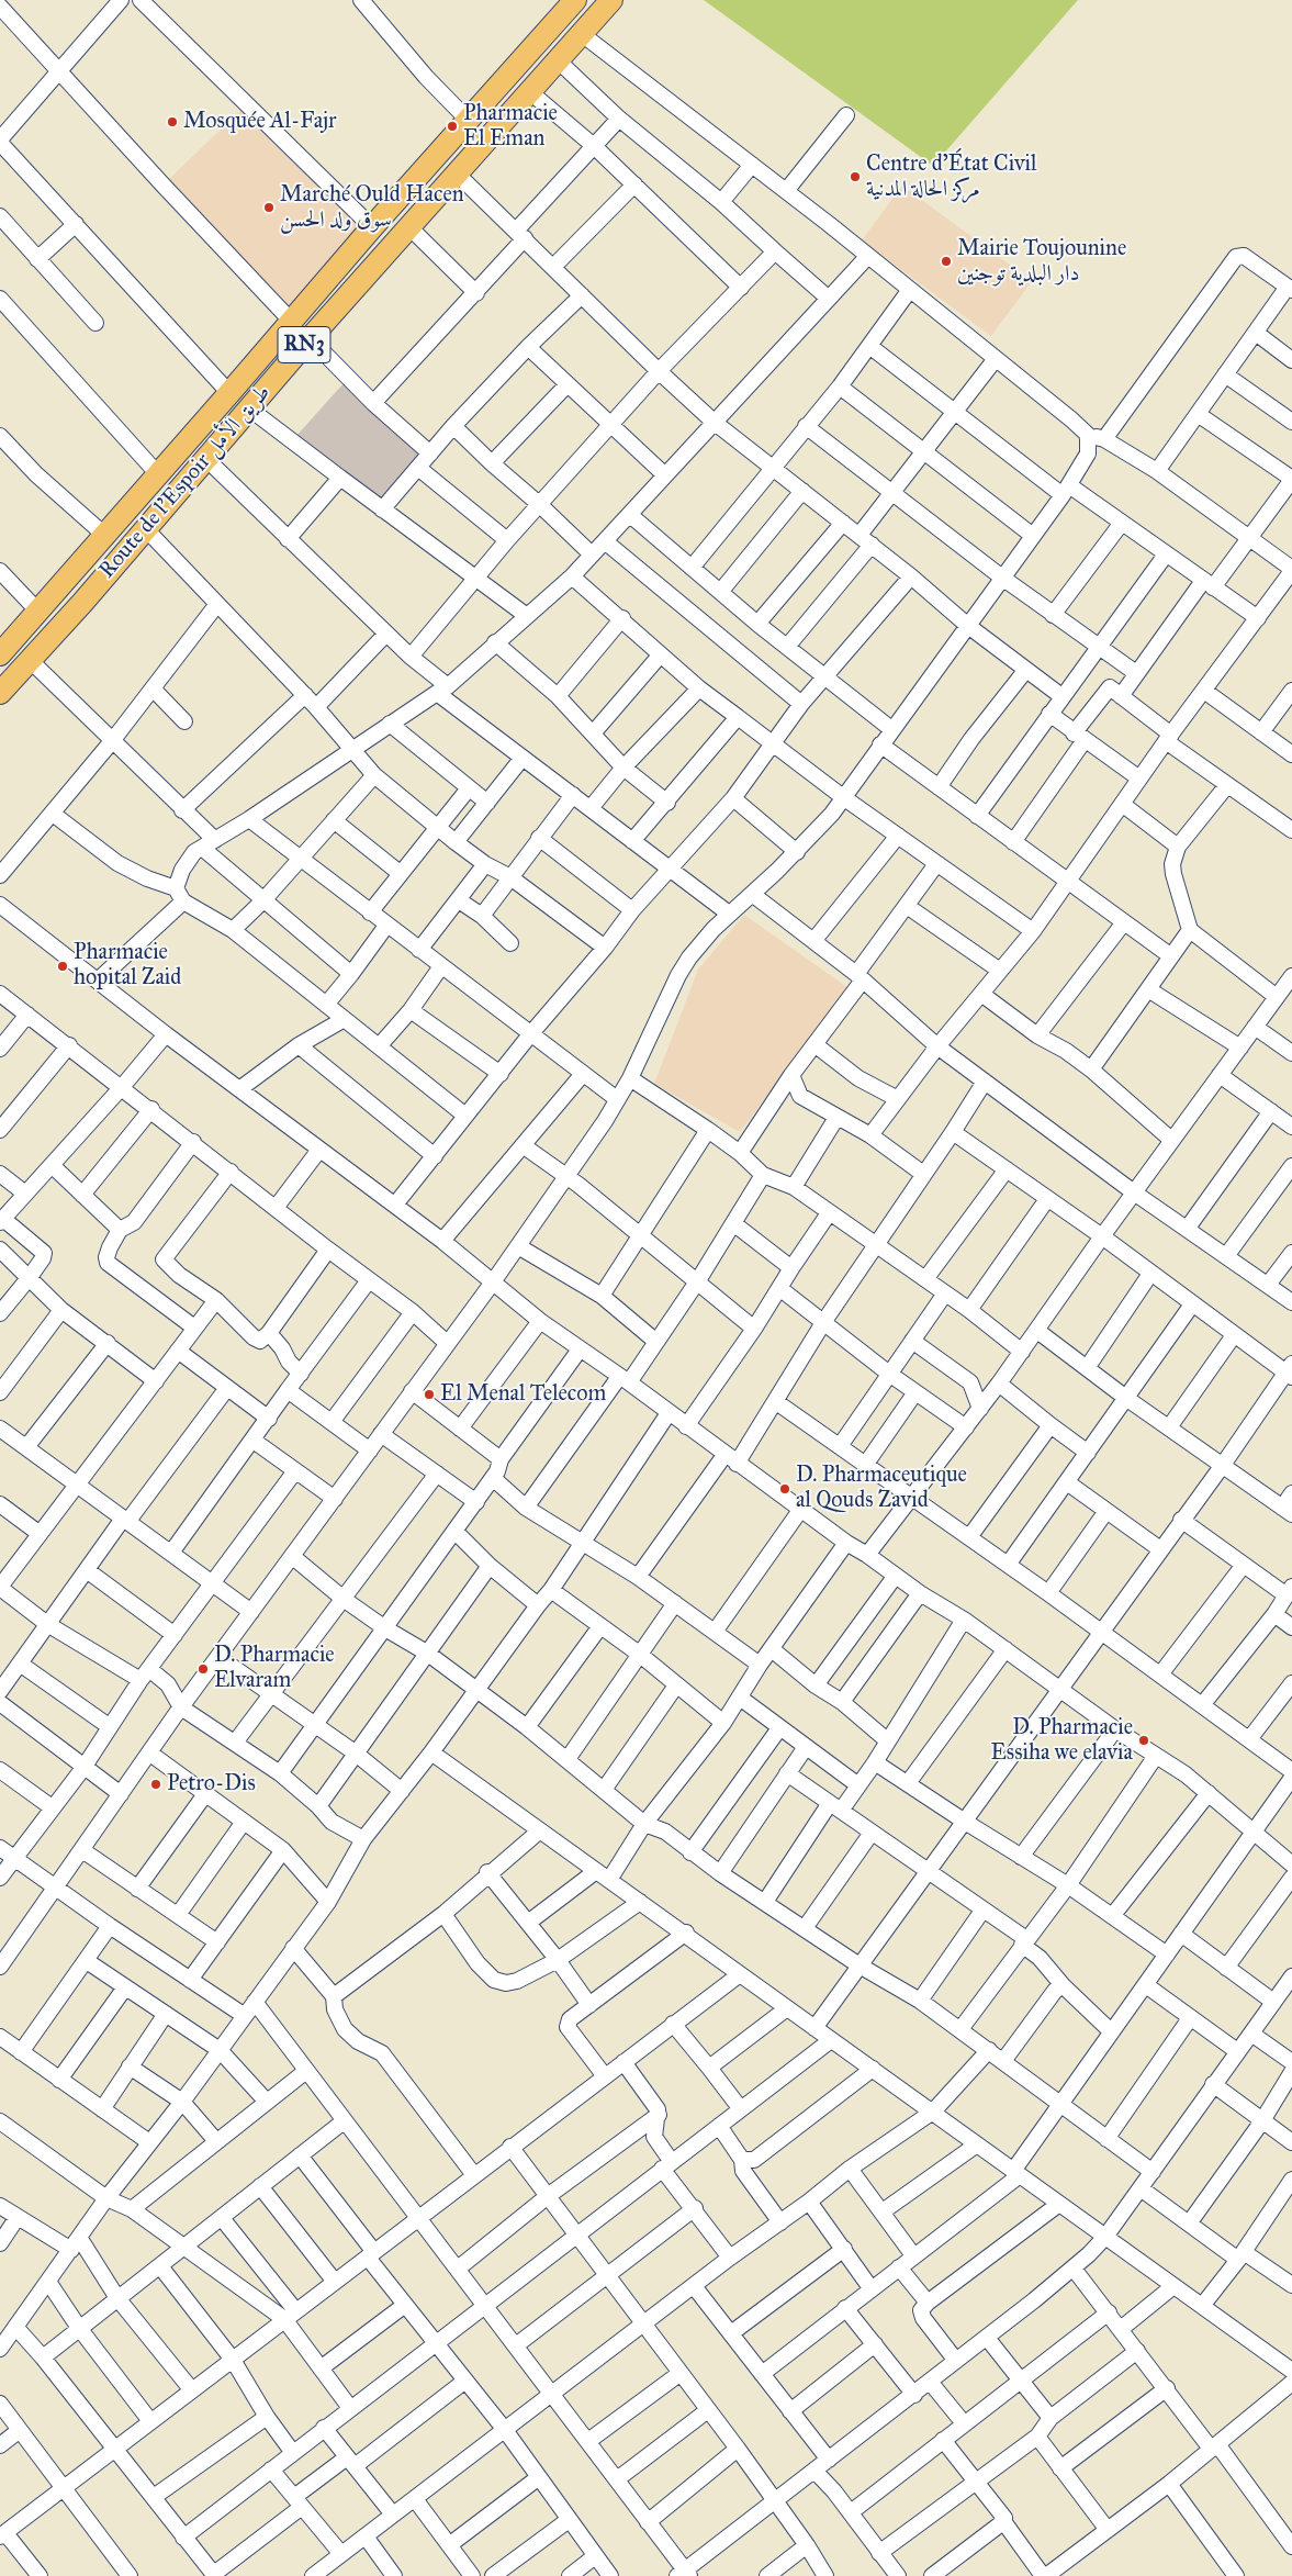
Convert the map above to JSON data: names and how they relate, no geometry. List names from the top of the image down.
{
  "streets": {
    "highway": ["RN3", "Route de l’Espoir طريق الأمل"]
  },
  "places": [
    "Mosquée Al-Fajr",
    "Pharmacie El Eman",
    "Centre d'État Civil مركز الحالة المدنية",
    "Marché Ould Hacen سوق ولد الحسن",
    "Mairie Toujounine دار البلدية توجنين",
    "Pharmacie hopital Zaid",
    "El Menal Telecom",
    "D. Pharmaceutique al Qouds Zavid",
    "D. Pharmacie Elvaram",
    "D. Pharmacie Essiha we elavia",
    "Petro-Dis"
  ]
}
